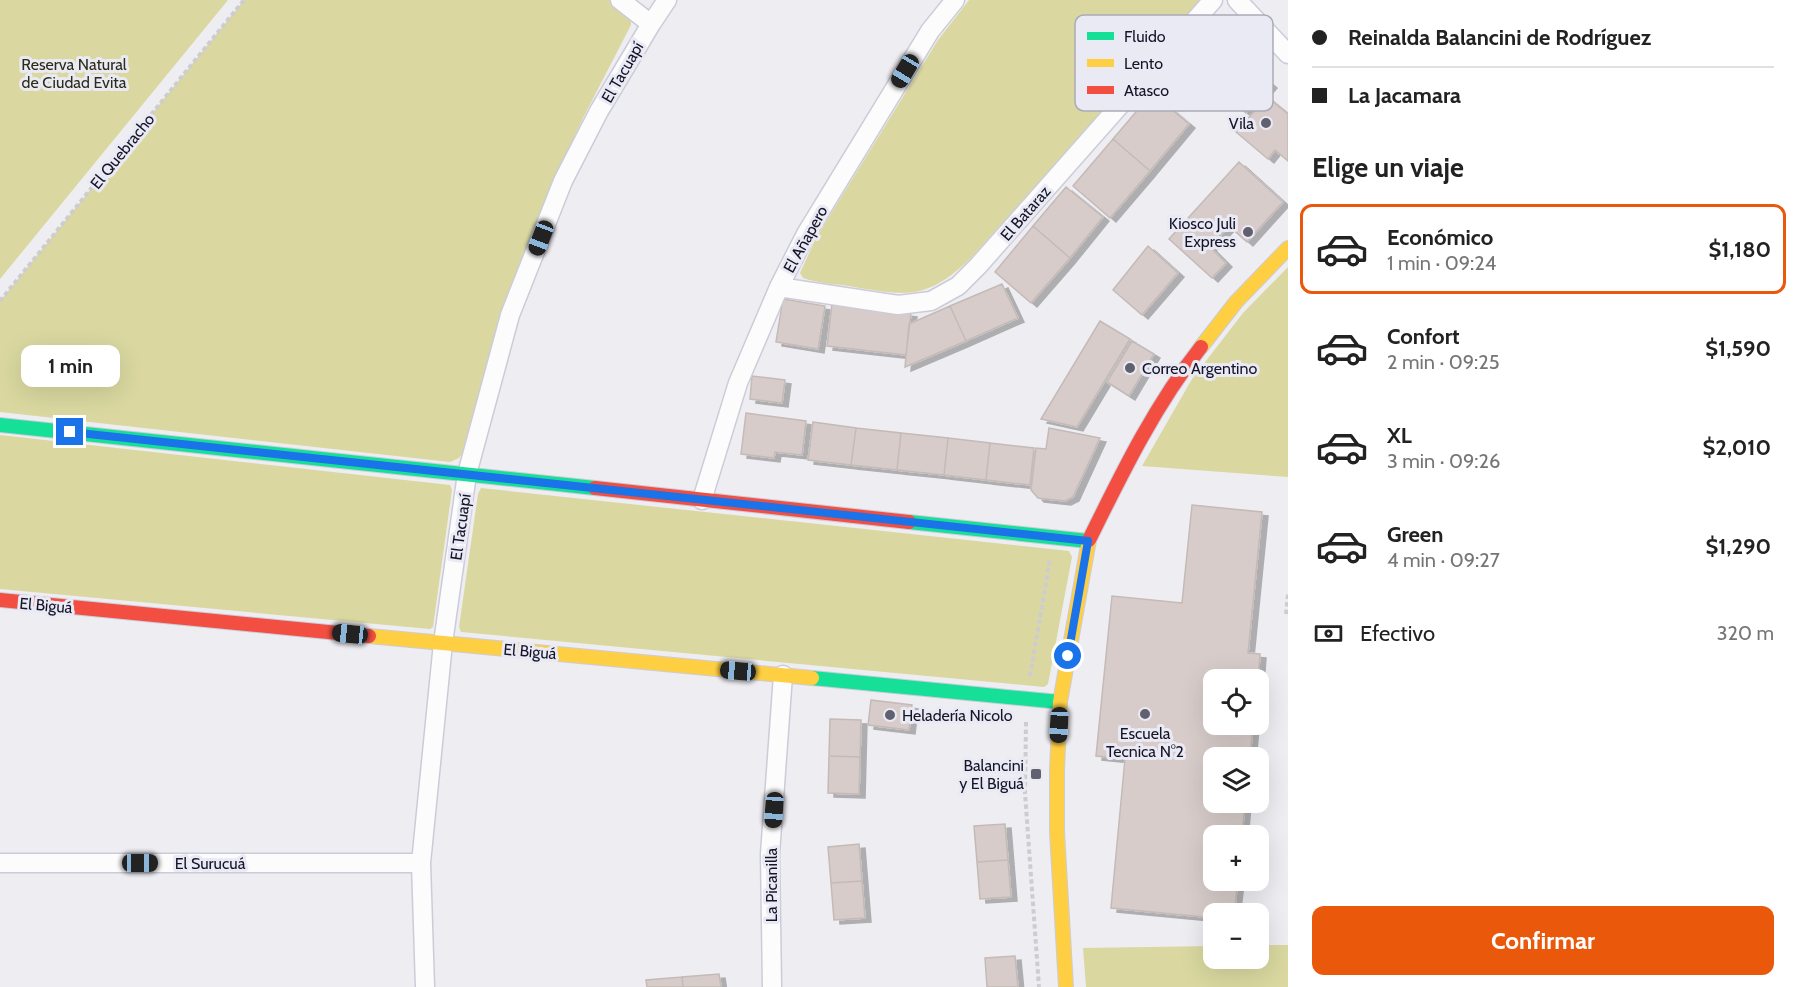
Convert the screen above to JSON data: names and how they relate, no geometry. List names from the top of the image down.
{
  "streets": {
    "street": [
      "El Tacuapí",
      "El Bataraz",
      "El Añapero",
      "El Biguá",
      "El Surucuá",
      "La Picanilla"
    ],
    "path": ["El Quebracho"]
  },
  "crossings": [
    ["El Tacuapí", "El Biguá"],
    ["El Tacuapí", "El Surucuá"],
    ["El Bataraz", "El Añapero"],
    ["El Biguá", "La Picanilla"]
  ],
  "parks": ["Reserva Natural de Ciudad Evita"],
  "places": {
    "other": [
      "Vila",
      "Kiosco Juli Express",
      "Correo Argentino",
      "Escuela Tecnica N°2",
      "Heladería Nicolo"
    ],
    "transit": ["Balancini y El Biguá"]
  },
  "legend": ["Fluido", "Lento", "Atasco"],
  "page": {
    "banner": ["Reinalda Balancini de Rodríguez", "La Jacamara"],
    "heading": "Elige un viaje",
    "list": [
      {
        "name": "Económico",
        "note": "1 min · 09:24",
        "value": "$1,180"
      },
      {
        "name": "Confort",
        "note": "2 min · 09:25",
        "value": "$1,590"
      },
      {
        "name": "XL",
        "note": "3 min · 09:26",
        "value": "$2,010"
      },
      {
        "name": "Green",
        "note": "4 min · 09:27",
        "value": "$1,290"
      }
    ],
    "bubble": "1 min",
    "pay": ["Efectivo", "320 m"],
    "map_buttons": ["+", "−"],
    "buttons": "Confirmar"
  }
}
